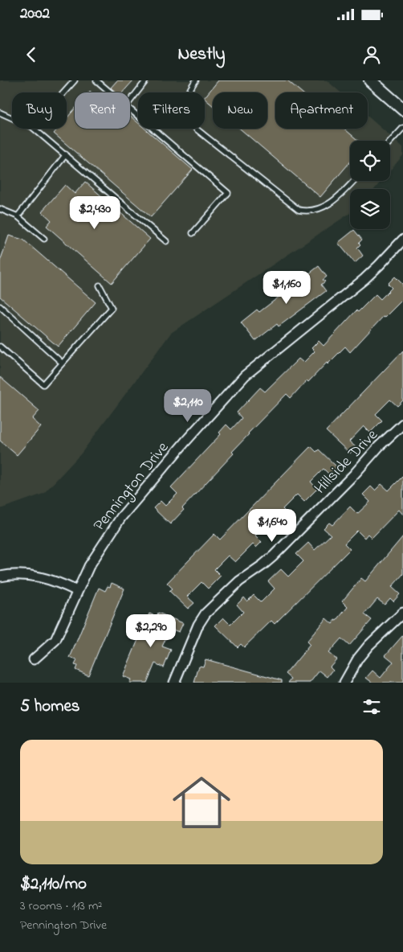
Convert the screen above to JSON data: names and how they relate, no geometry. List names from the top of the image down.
{
  "streets": {
    "street": ["Hillside Drive", "Pennington Drive"]
  },
  "page": {
    "status": "20:02",
    "header": "Nestly",
    "chip": [
      "Buy",
      "Rent",
      "Filters",
      "New",
      "Apartment"
    ],
    "price": [
      "$2,430",
      "$1,160",
      "$2,110",
      "$1,640",
      "$2,290"
    ],
    "heading": "5 homes",
    "list": [
      {
        "name": "$2,110/mo",
        "note": "3 rooms · 113 m² · Pennington Drive"
      }
    ]
  }
}
